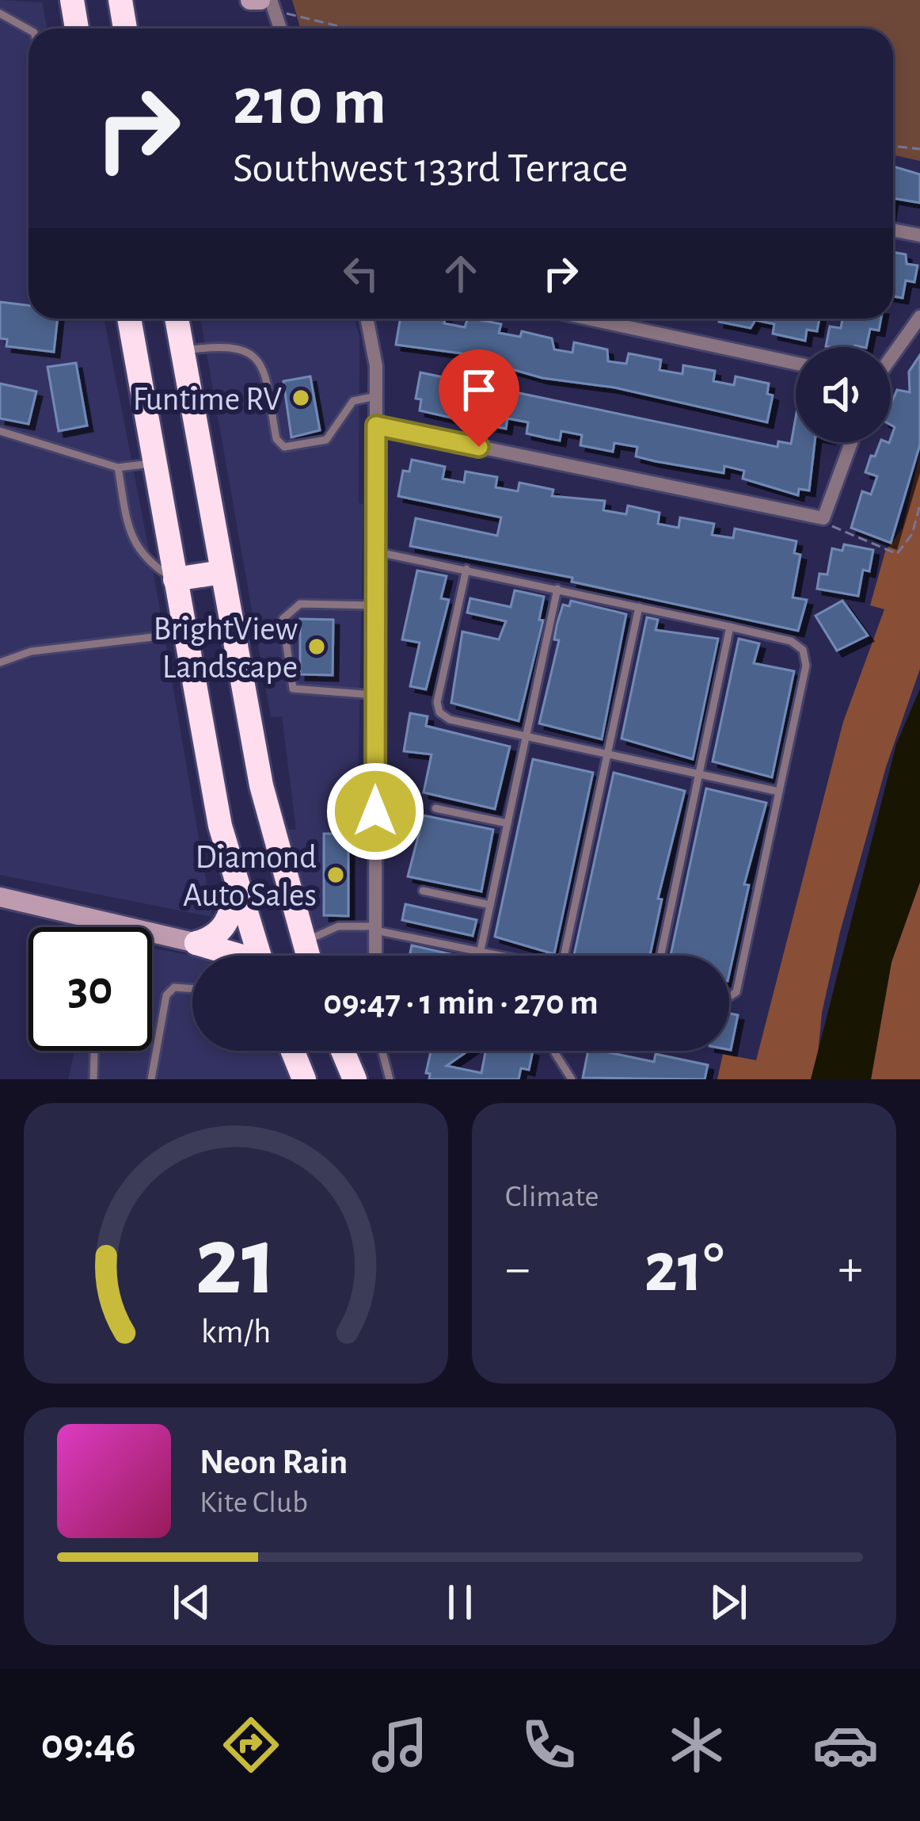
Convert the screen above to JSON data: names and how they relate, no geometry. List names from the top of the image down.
{
  "places": ["Funtime RV", "BrightView Landscape", "Diamond Auto Sales"],
  "page": {
    "turn": ["210 m", "Southwest 133rd Terrace"],
    "limit": "30",
    "trip": "09:47 · 1 min · 270 m",
    "tile": "Climate",
    "heat": ["−", "21°", "+"],
    "song": ["Neon Rain", "Kite Club"],
    "tabs": "09:46",
    "gauge": ["21", "km/h"]
  }
}
